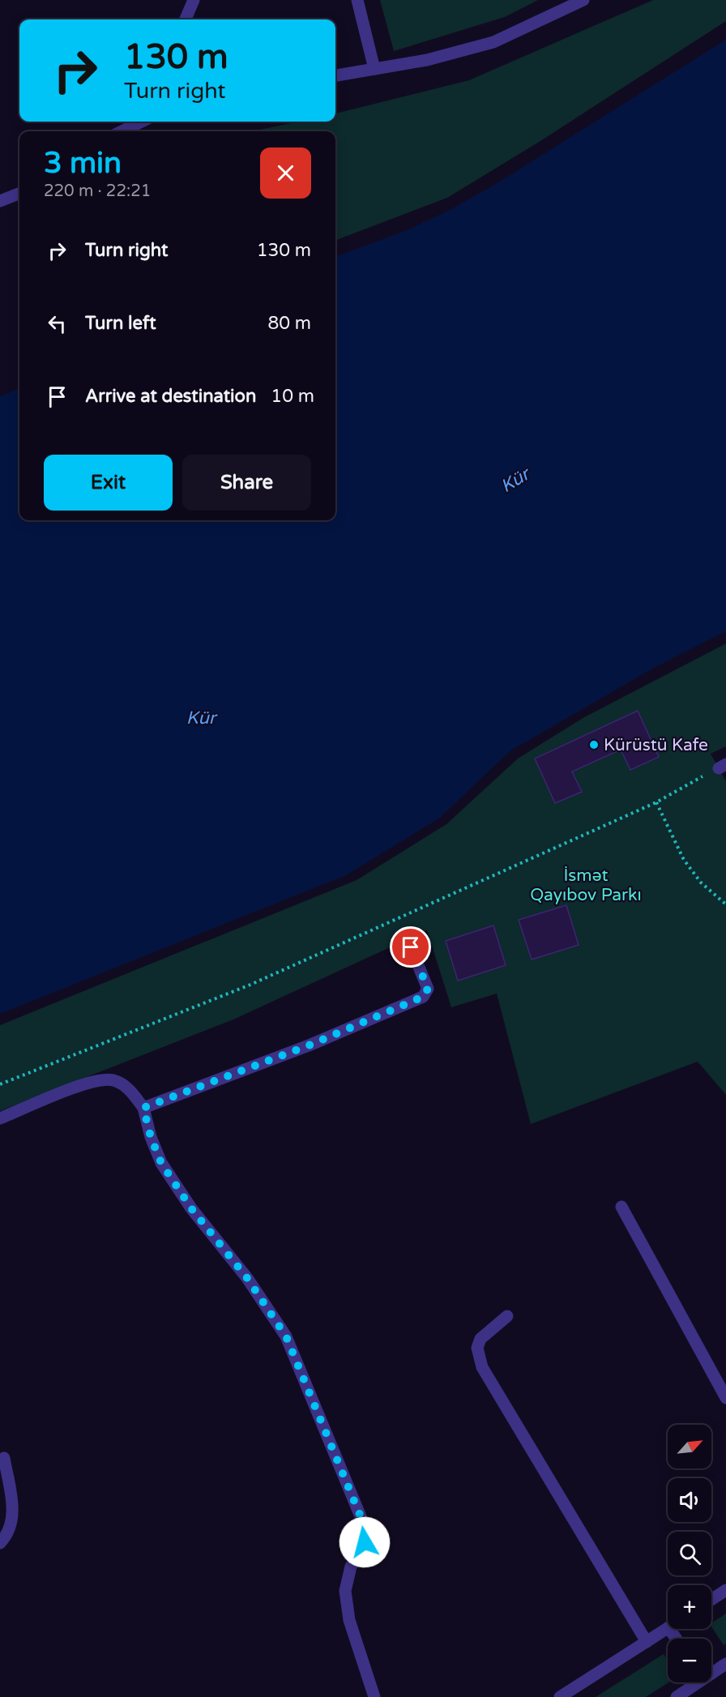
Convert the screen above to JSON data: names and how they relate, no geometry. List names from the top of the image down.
{
  "water": ["Kür"],
  "parks": ["İsmət Qayıbov Parkı"],
  "places": ["Kürüstü Kafe"],
  "north": "top right",
  "page": {
    "turn": ["130 m", "Turn right"],
    "heading": ["3 min", "220 m · 22:21"],
    "list": [
      {
        "name": "Turn right",
        "value": "130 m"
      },
      {
        "name": "Turn left",
        "value": "80 m"
      },
      {
        "name": "Arrive at destination",
        "value": "10 m"
      }
    ],
    "buttons": ["Exit", "Share"],
    "map_buttons": ["+", "−"]
  }
}
